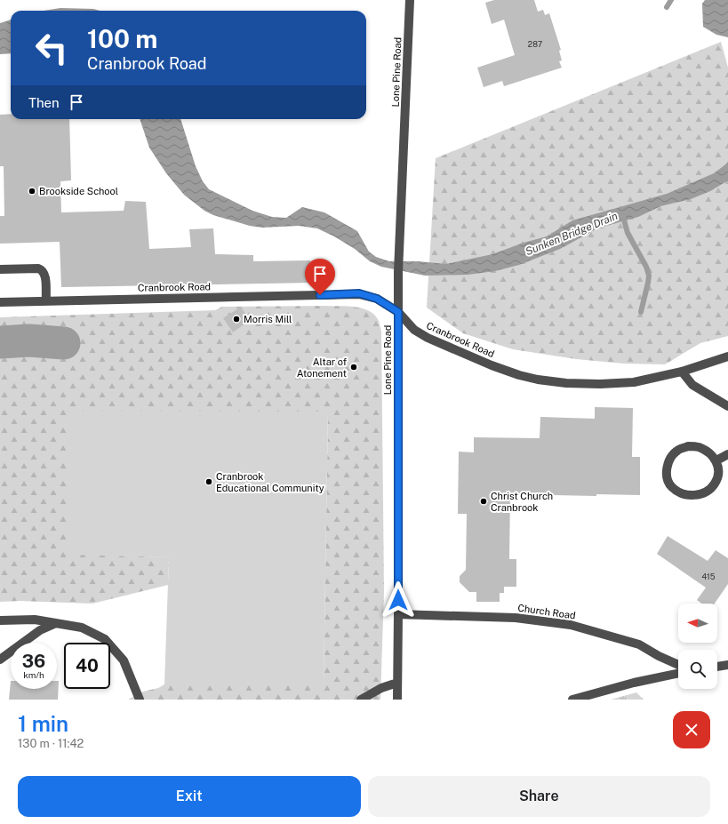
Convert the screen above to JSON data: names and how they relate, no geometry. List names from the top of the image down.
{
  "streets": {
    "street": ["Lone Pine Road", "Cranbrook Road", "Church Road"]
  },
  "crossings": [
    ["Lone Pine Road", "Cranbrook Road"],
    ["Lone Pine Road", "Church Road"]
  ],
  "water": ["Sunken Bridge Drain"],
  "places": [
    "Brookside School",
    "Morris Mill",
    "Altar of Atonement",
    "Cranbrook Educational Community",
    "Christ Church Cranbrook"
  ],
  "house_numbers": ["287", "415"],
  "north": "left",
  "page": {
    "turn": ["100 m", "Cranbrook Road"],
    "then": "Then",
    "speed": "36 km/h",
    "limit": "40",
    "heading": ["1 min", "130 m · 11:42"],
    "buttons": ["Exit", "Share"]
  }
}
